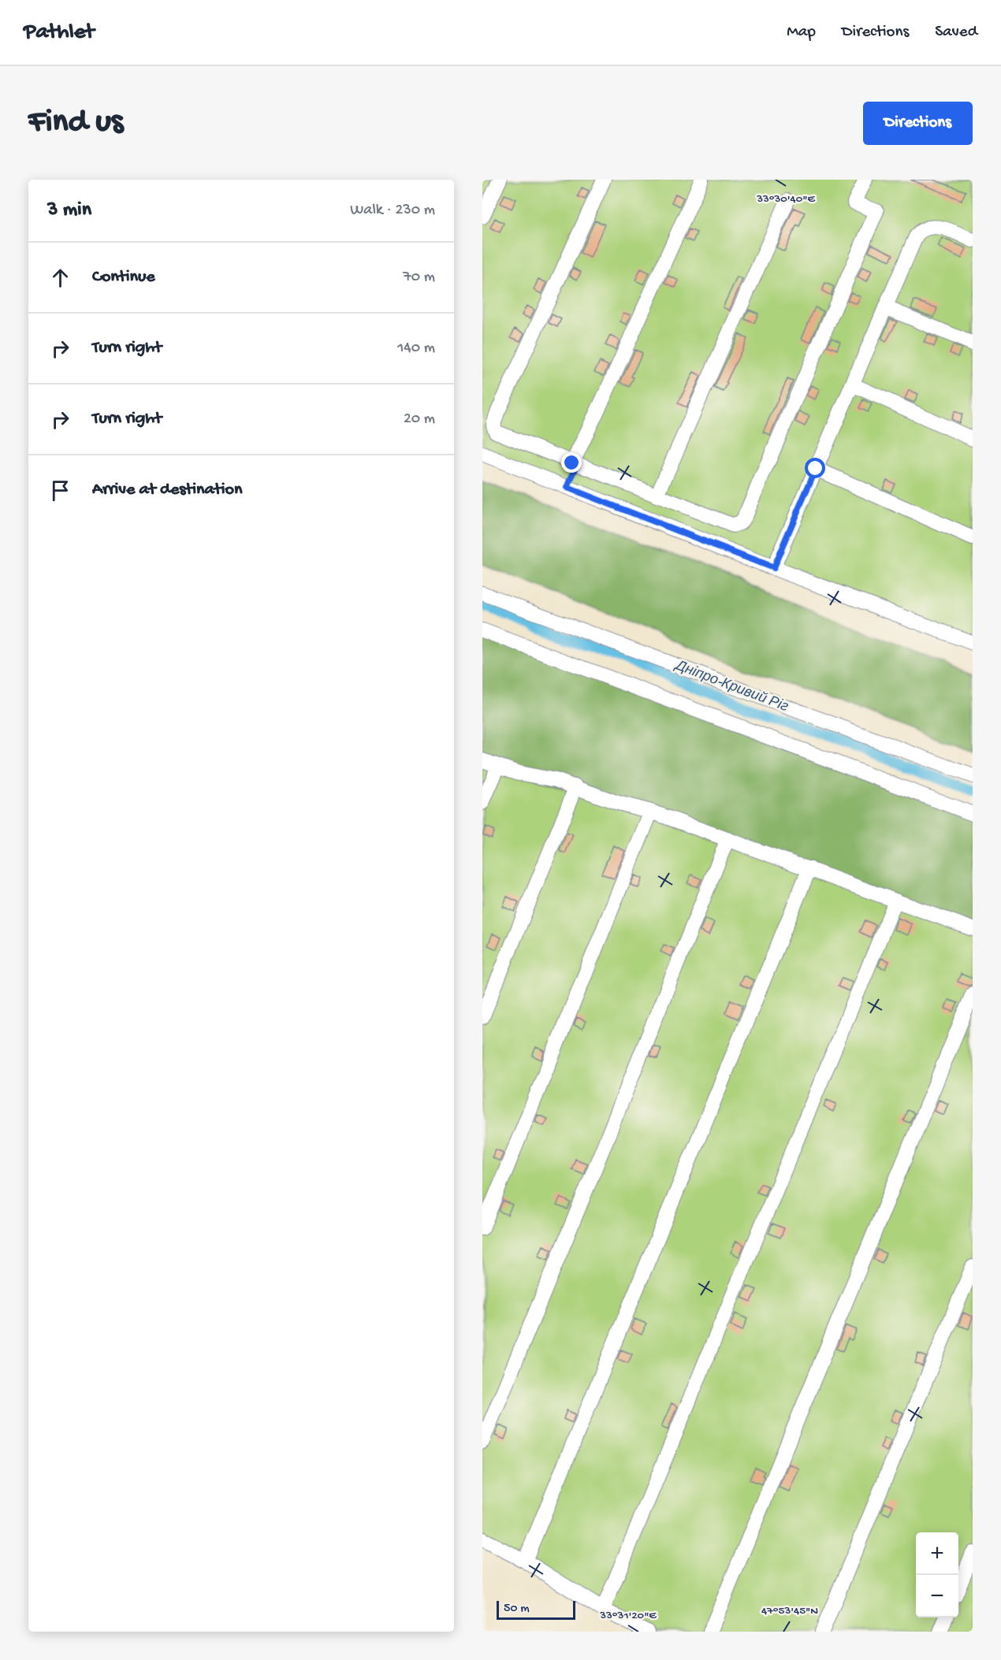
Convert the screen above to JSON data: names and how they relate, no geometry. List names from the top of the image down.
{
  "water": ["Дніпро-Кривий Ріг"],
  "scale_bar": "50 m",
  "page": {
    "header": "Pathlet",
    "nav": ["Map", "Directions", "Saved"],
    "buttons": "Directions",
    "title": "Find us",
    "heading": ["3 min", "Walk · 230 m"],
    "list": [
      ["Continue", "70 m"],
      ["Turn right", "140 m"],
      ["Turn right", "20 m"],
      "Arrive at destination"
    ],
    "map_buttons": ["+", "−"],
    "scale": "50 m"
  },
  "coordinates": ["33°30'40\"E", "47°53'45\"N", "33°31'20\"E"]
}
